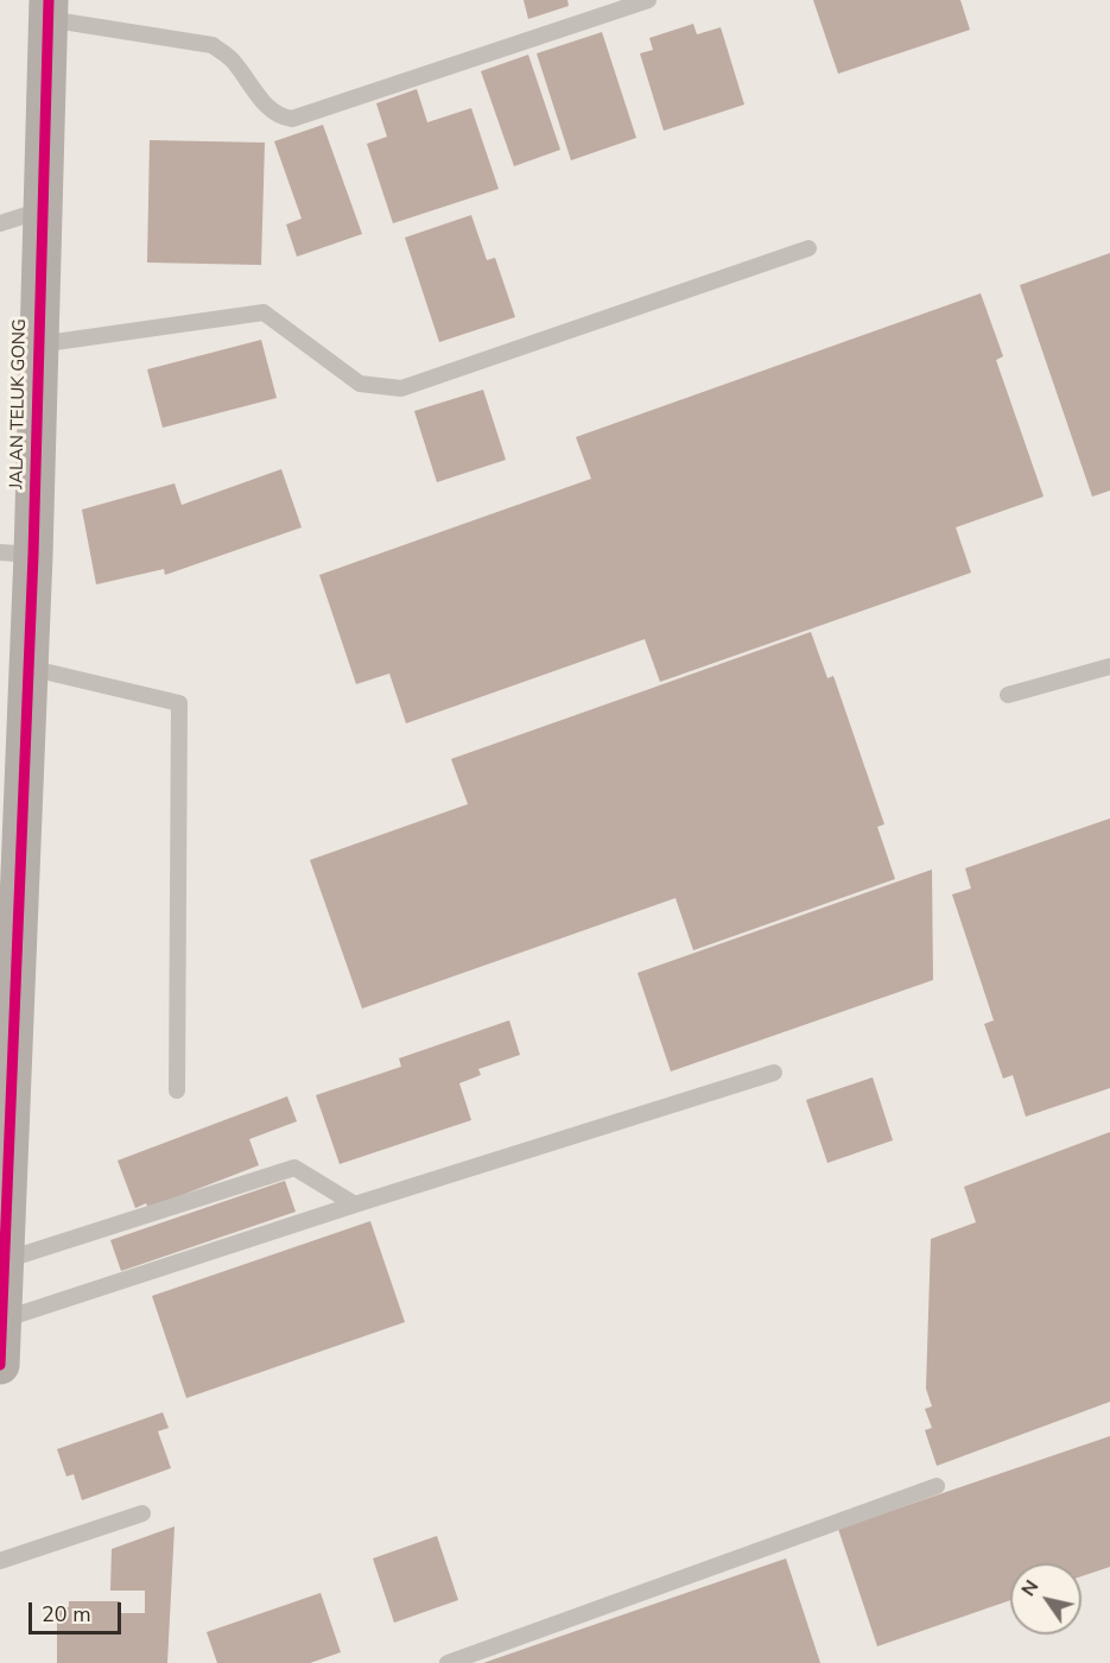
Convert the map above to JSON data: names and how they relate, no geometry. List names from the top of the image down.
{
  "streets": {
    "street": ["JALAN TELUK GONG"]
  },
  "scale_bar": "20 m",
  "north": "top left"
}
